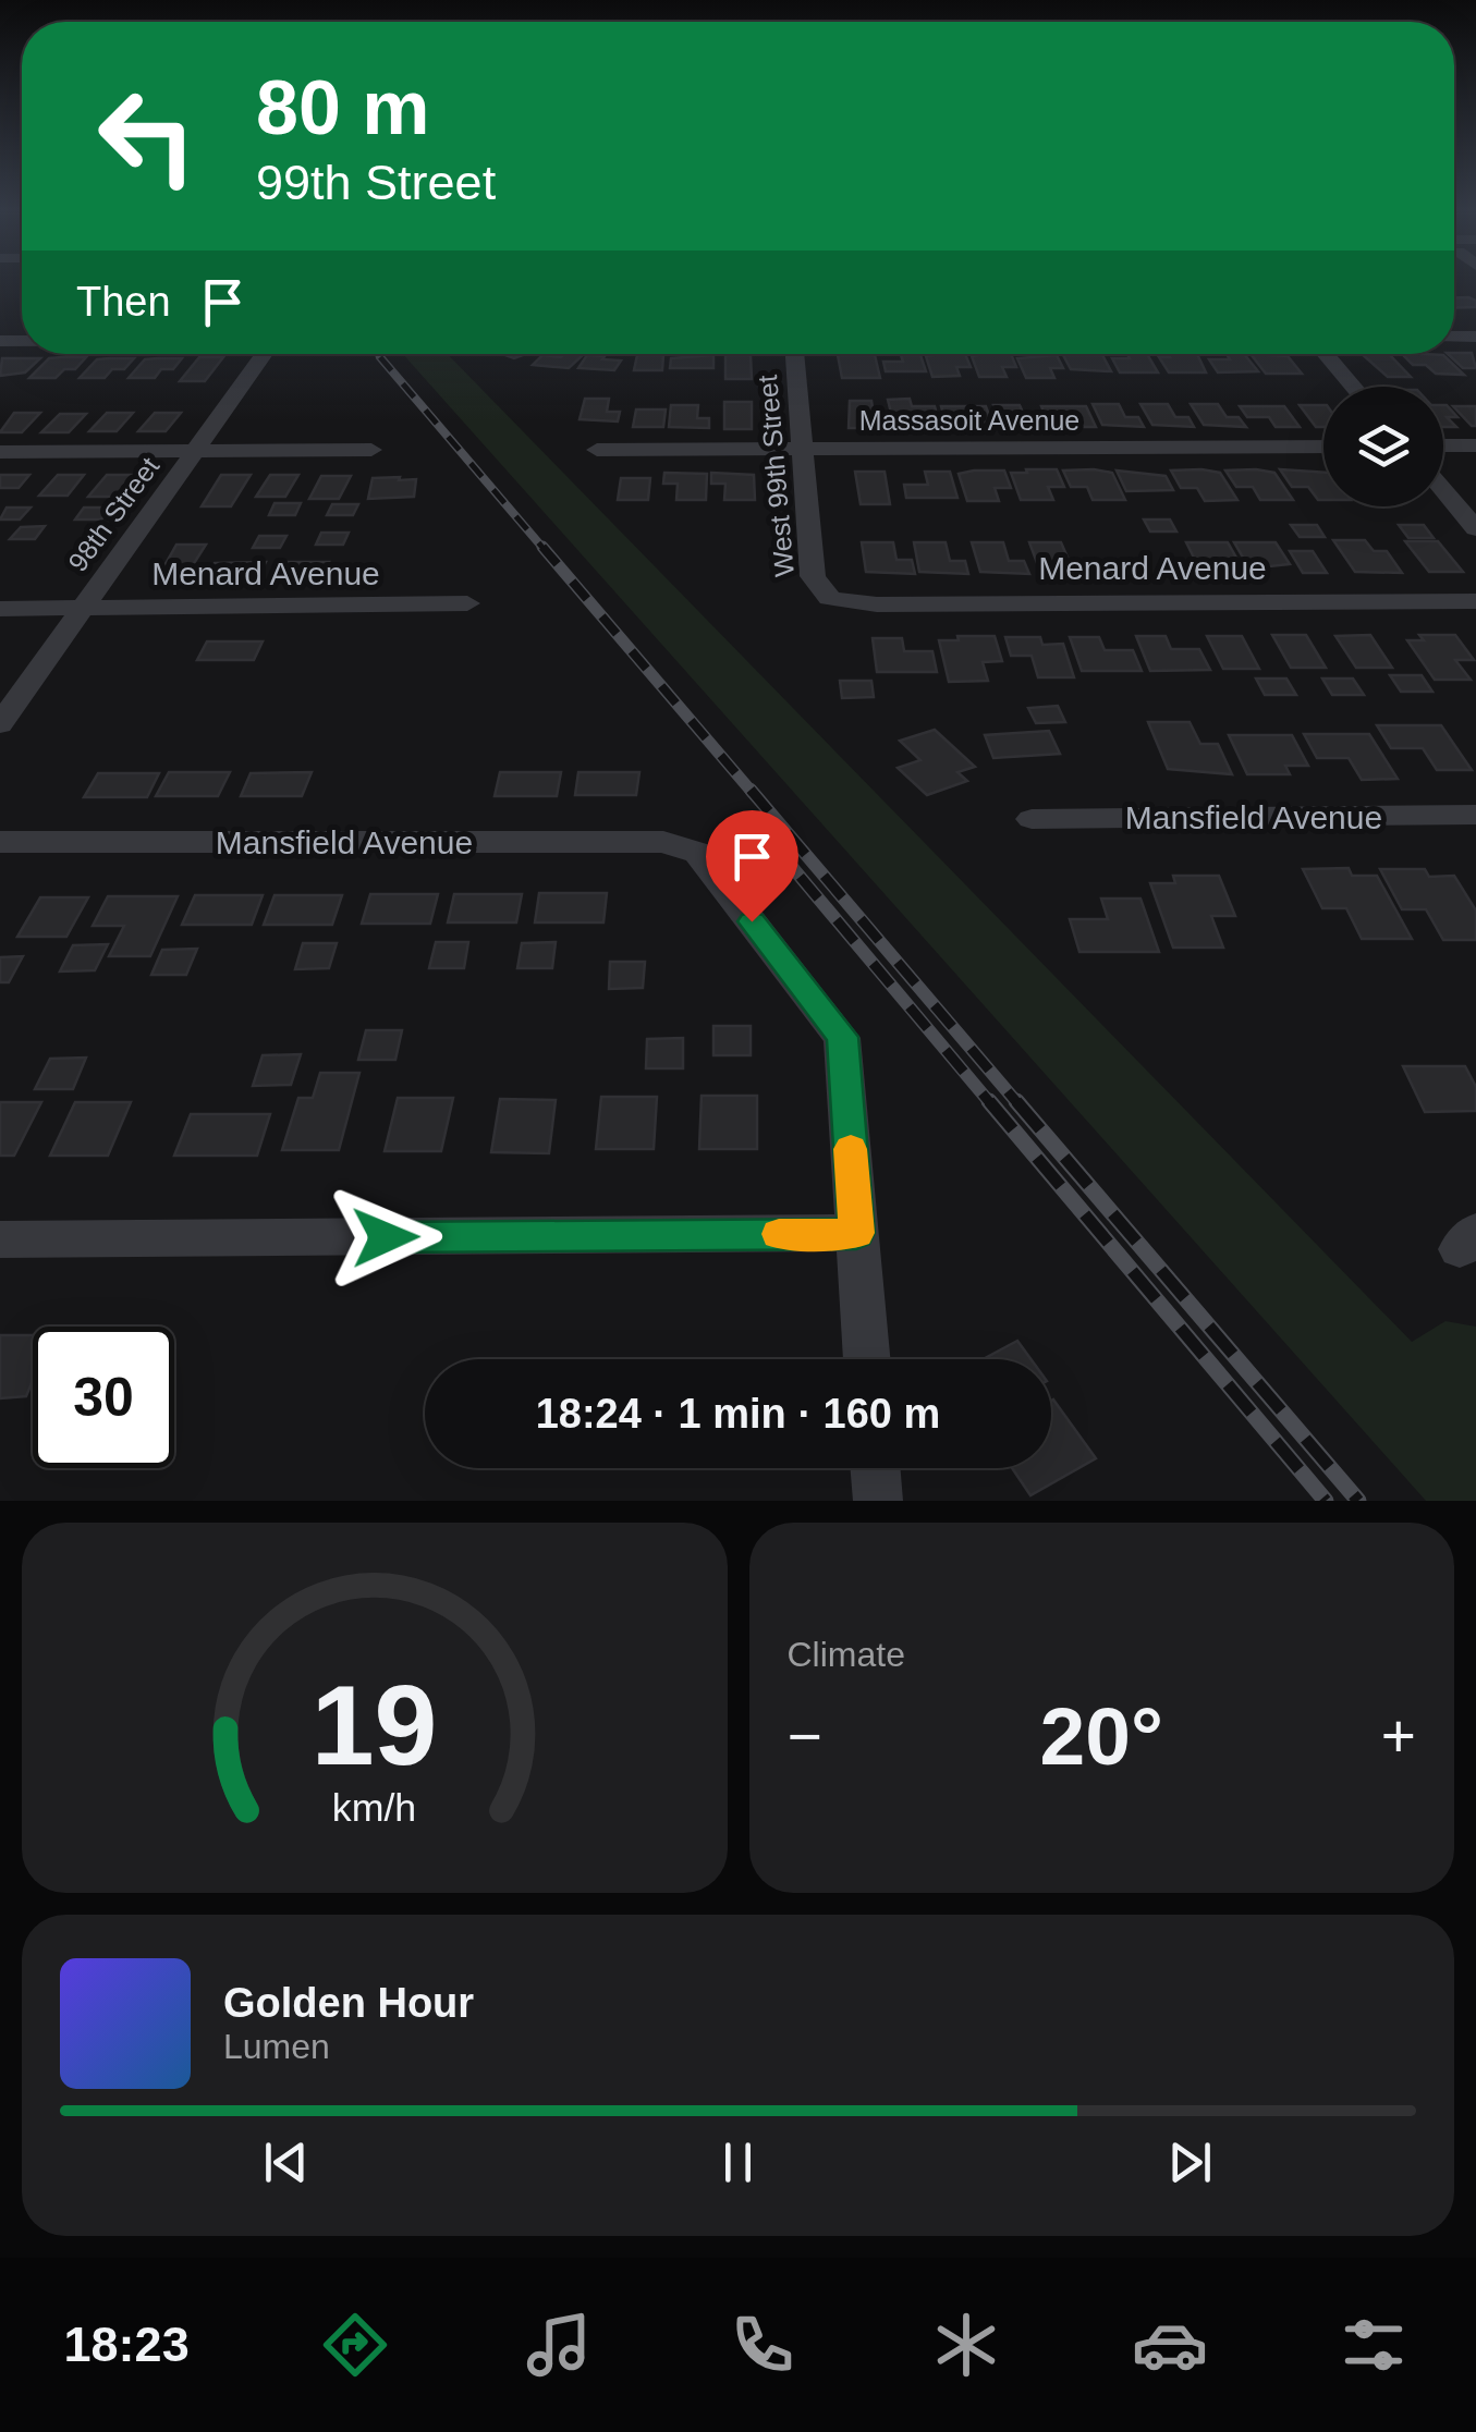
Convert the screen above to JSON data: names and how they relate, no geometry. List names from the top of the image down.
{
  "streets": {
    "street": [
      "Massasoit Avenue",
      "West 99th Street",
      "98th Street",
      "Menard Avenue",
      "Mansfield Avenue"
    ]
  },
  "crossings": [
    ["Massasoit Avenue", "West 99th Street"],
    ["West 99th Street", "Menard Avenue"],
    ["98th Street", "Menard Avenue"]
  ],
  "page": {
    "turn": ["80 m", "99th Street"],
    "then": "Then",
    "limit": "30",
    "trip": "18:24 · 1 min · 160 m",
    "tile": "Climate",
    "heat": ["−", "20°", "+"],
    "song": ["Golden Hour", "Lumen"],
    "tabs": "18:23",
    "gauge": ["19", "km/h"]
  }
}
